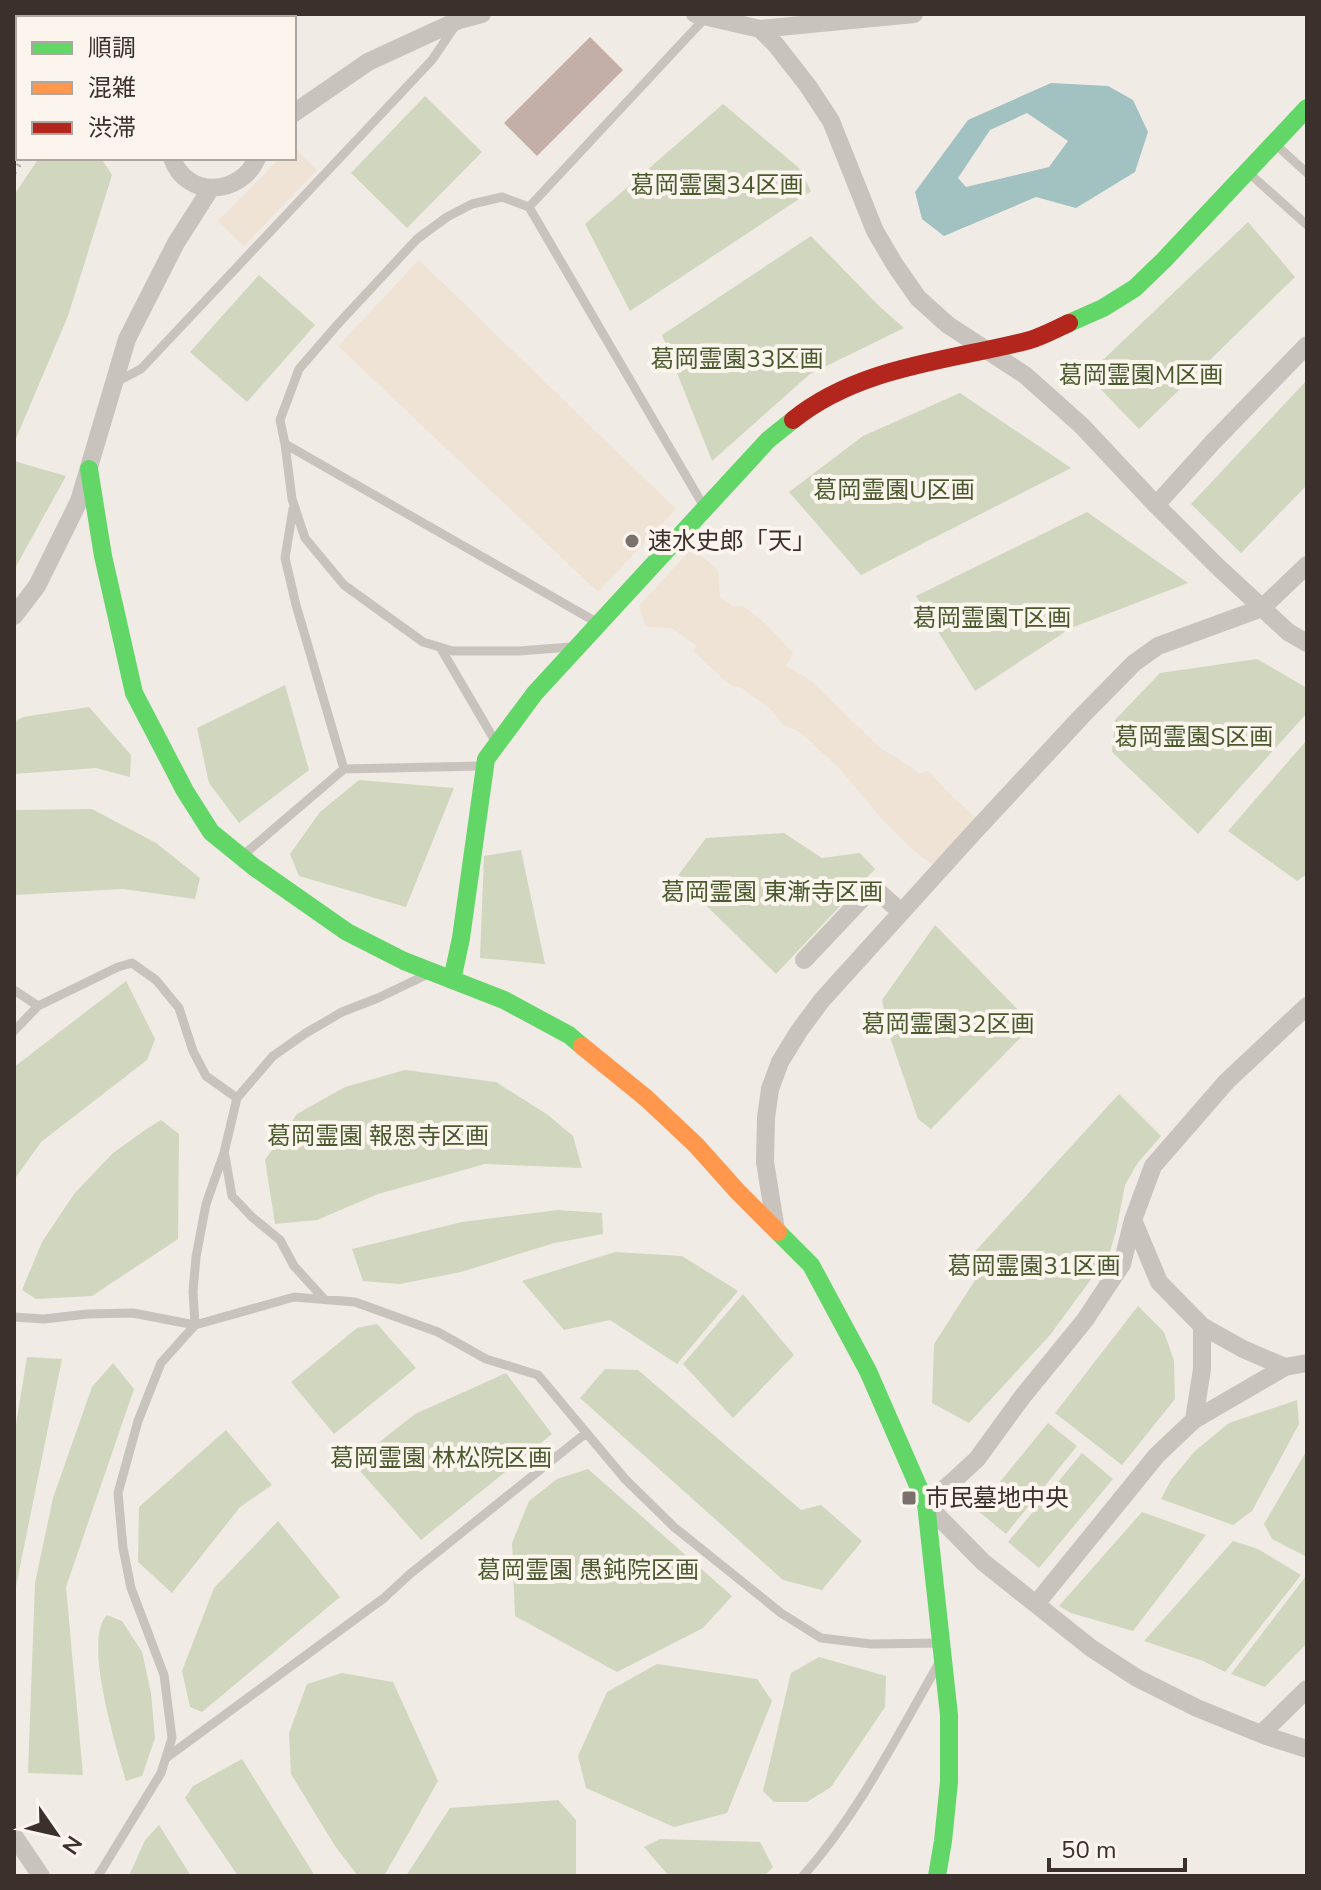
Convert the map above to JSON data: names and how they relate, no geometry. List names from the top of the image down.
{
  "parks": [
    "葛岡霊園34区画",
    "葛岡霊園33区画",
    "葛岡霊園M区画",
    "葛岡霊園U区画",
    "葛岡霊園T区画",
    "葛岡霊園S区画",
    "葛岡霊園 東漸寺区画",
    "葛岡霊園32区画",
    "葛岡霊園 報恩寺区画",
    "葛岡霊園31区画",
    "葛岡霊園 林松院区画",
    "葛岡霊園 愚鈍院区画"
  ],
  "places": {
    "other": ["速水史郎「天」"],
    "transit": ["市民墓地中央"]
  },
  "legend": ["順調", "混雑", "渋滞"],
  "scale_bar": "50 m",
  "north": "bottom right"
}
